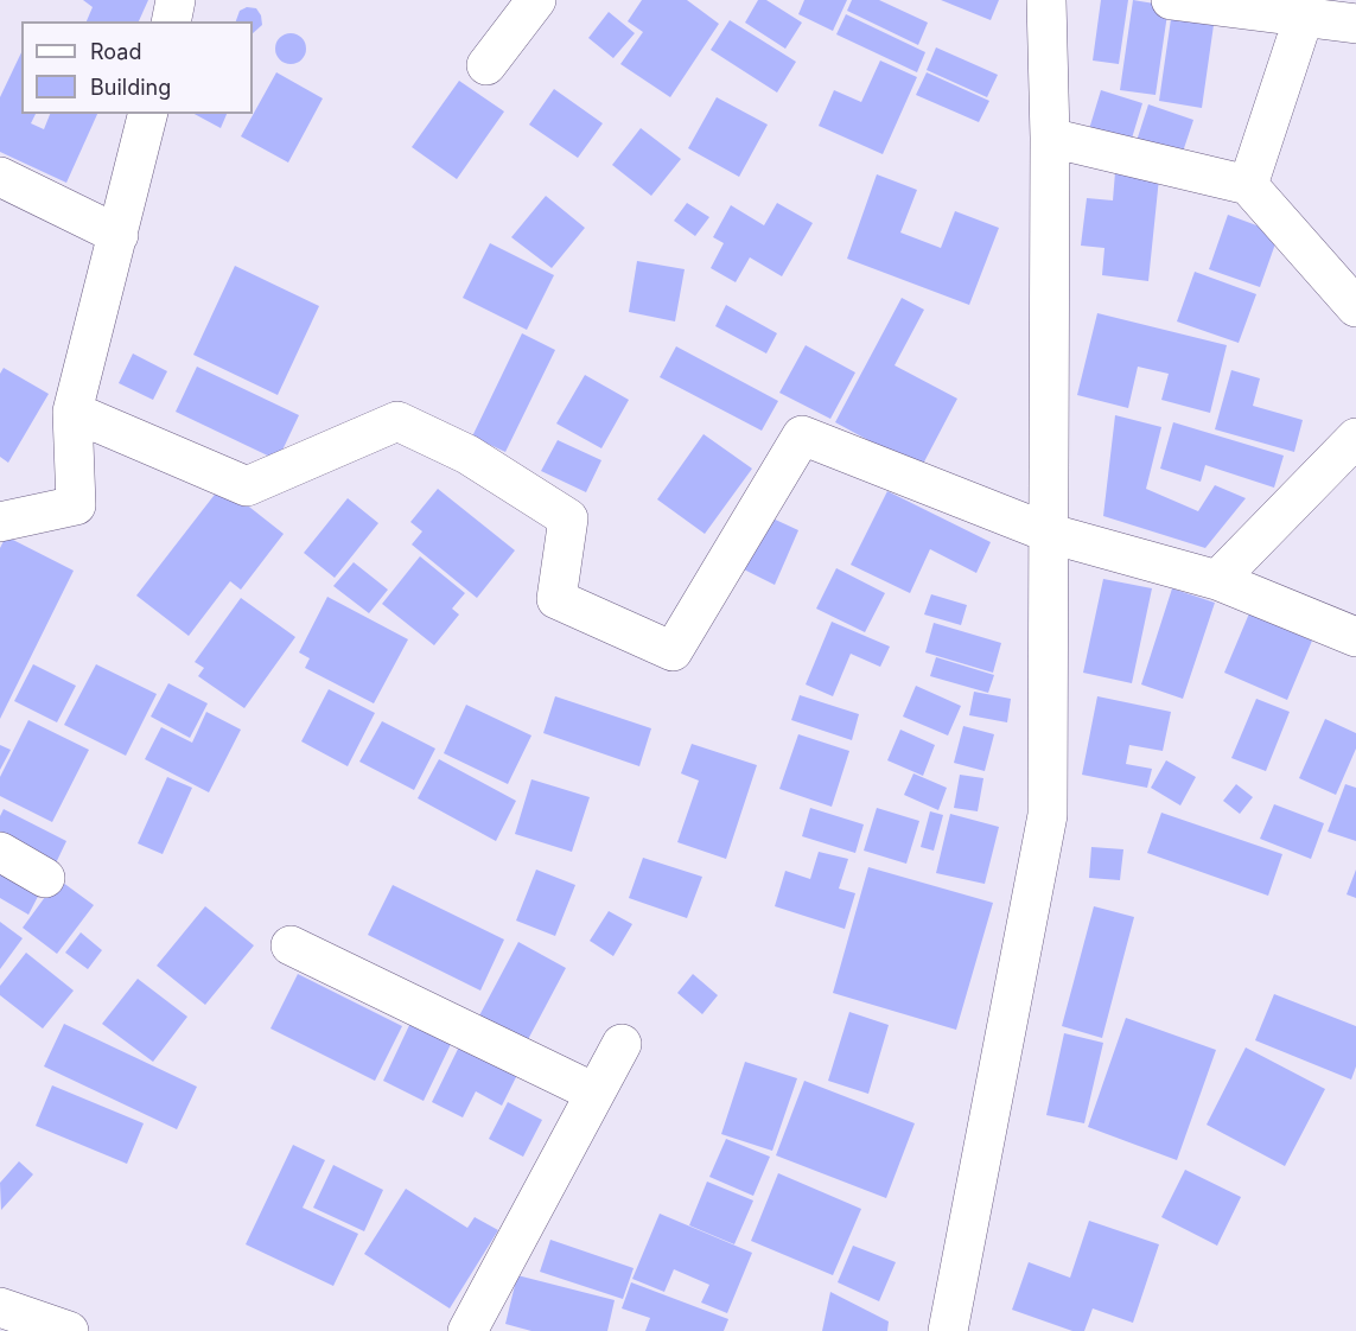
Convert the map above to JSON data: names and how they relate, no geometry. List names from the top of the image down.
{
  "legend": ["Road", "Building"]
}
